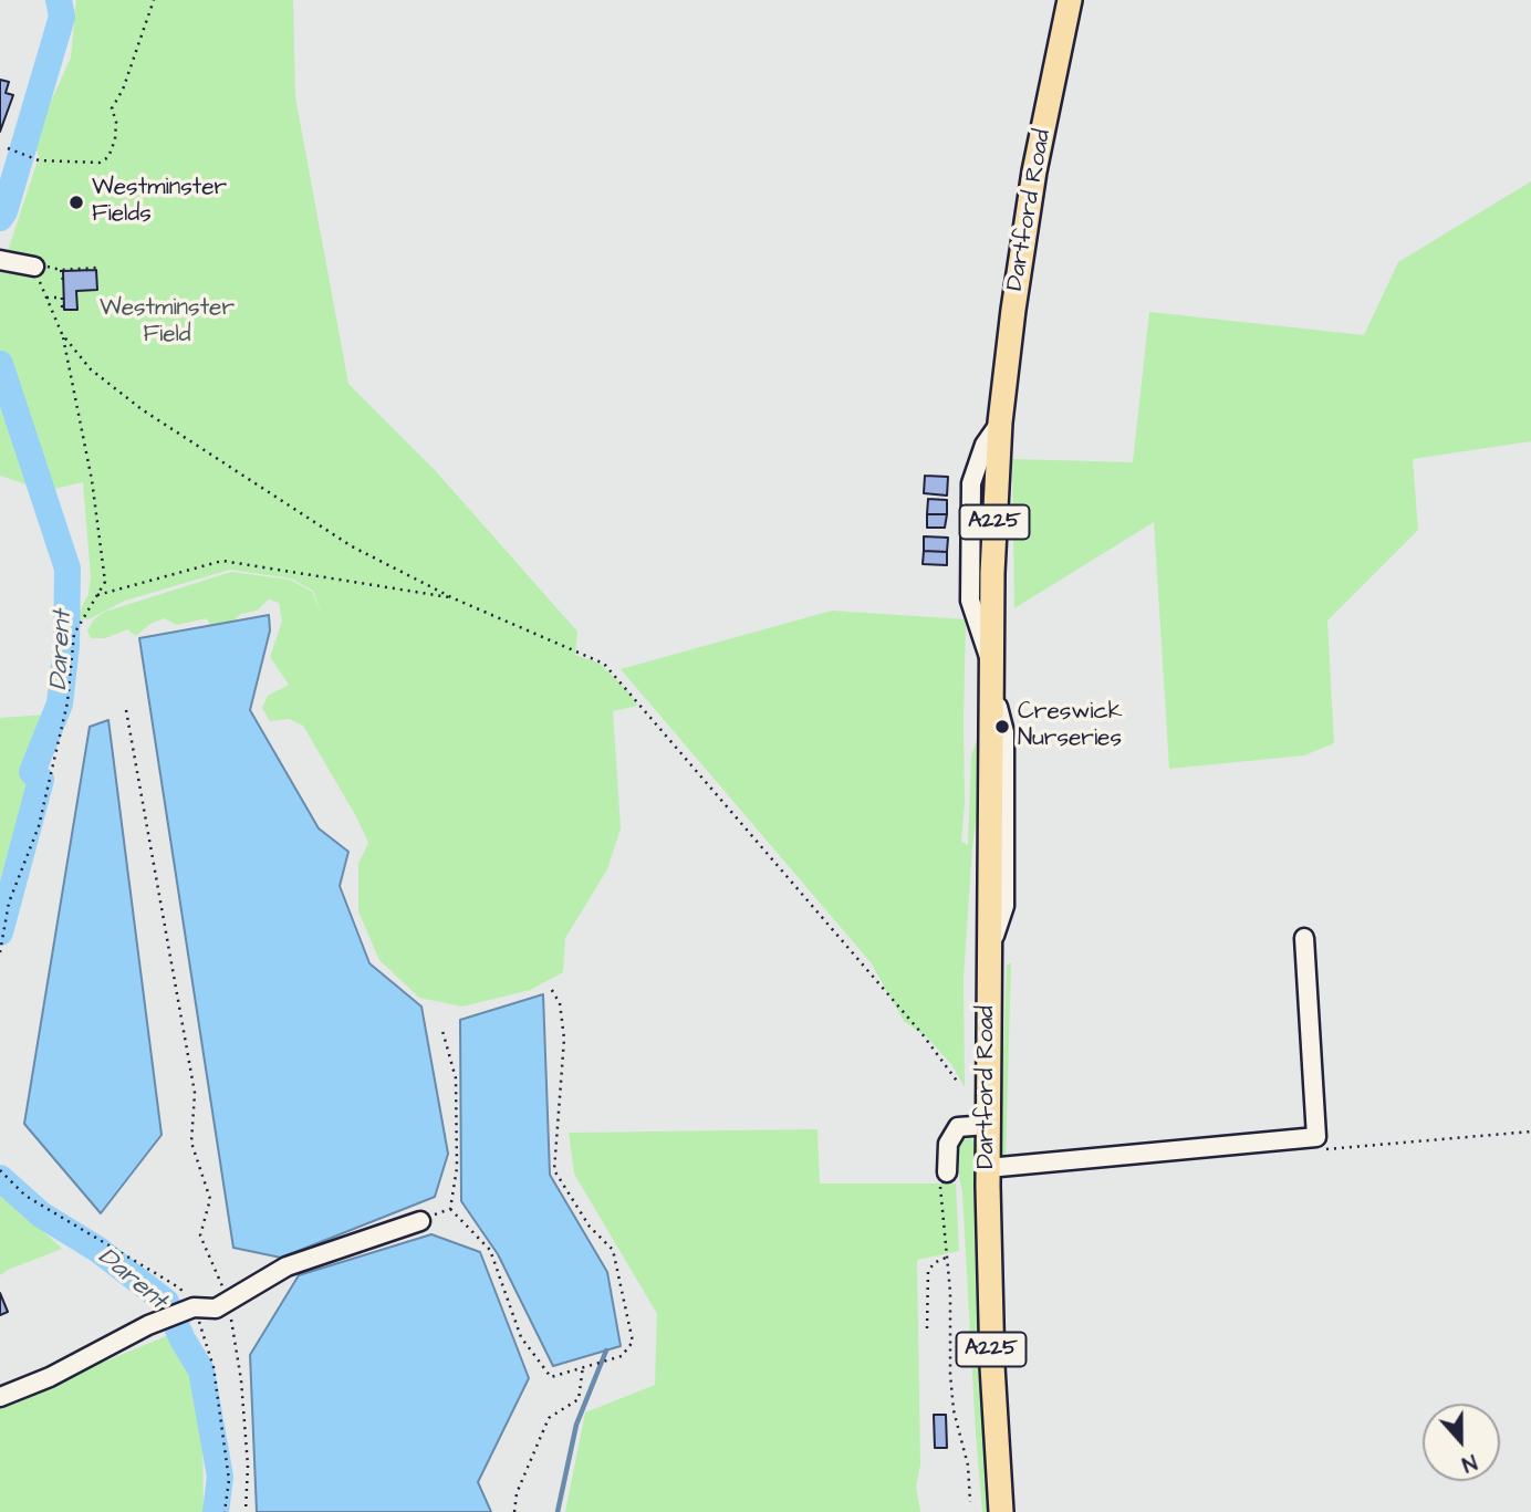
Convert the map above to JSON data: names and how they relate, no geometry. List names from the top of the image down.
{
  "streets": {
    "main road": ["Dartford Road", "A225"]
  },
  "water": ["Darent"],
  "parks": ["Westminster Field"],
  "places": ["Westminster Fields", "Creswick Nurseries"],
  "north": "bottom"
}
